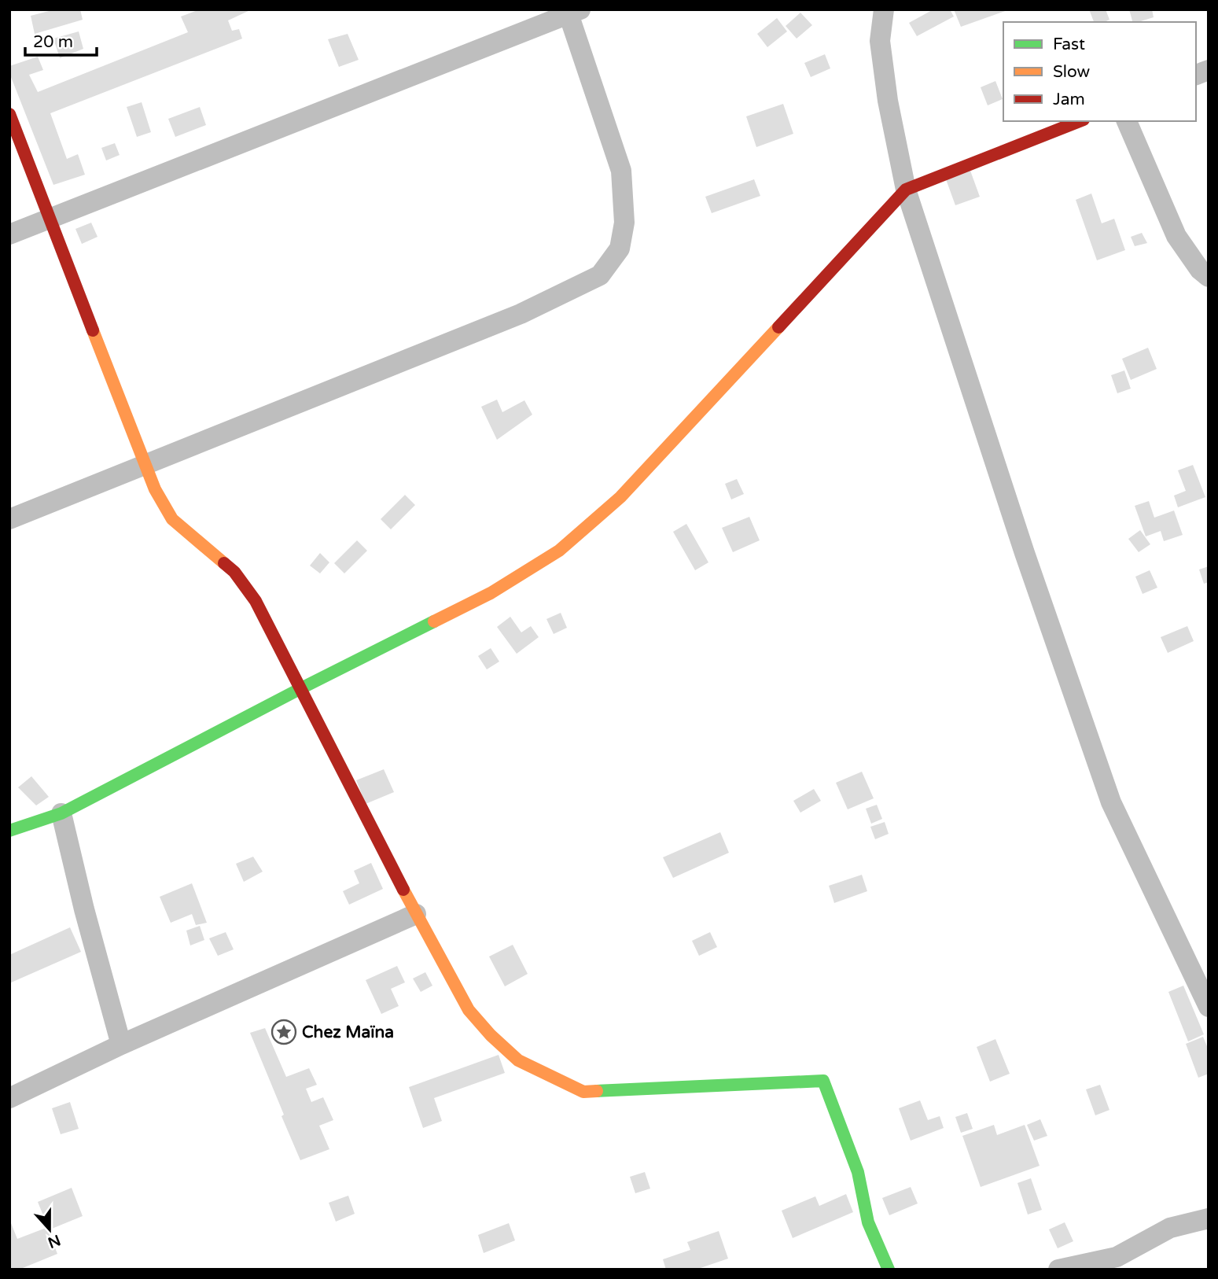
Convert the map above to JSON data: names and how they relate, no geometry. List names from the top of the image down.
{
  "places": {
    "place": ["Chez Maïna"]
  },
  "legend": ["Fast", "Slow", "Jam"],
  "scale_bar": "20 m",
  "north": "bottom"
}
